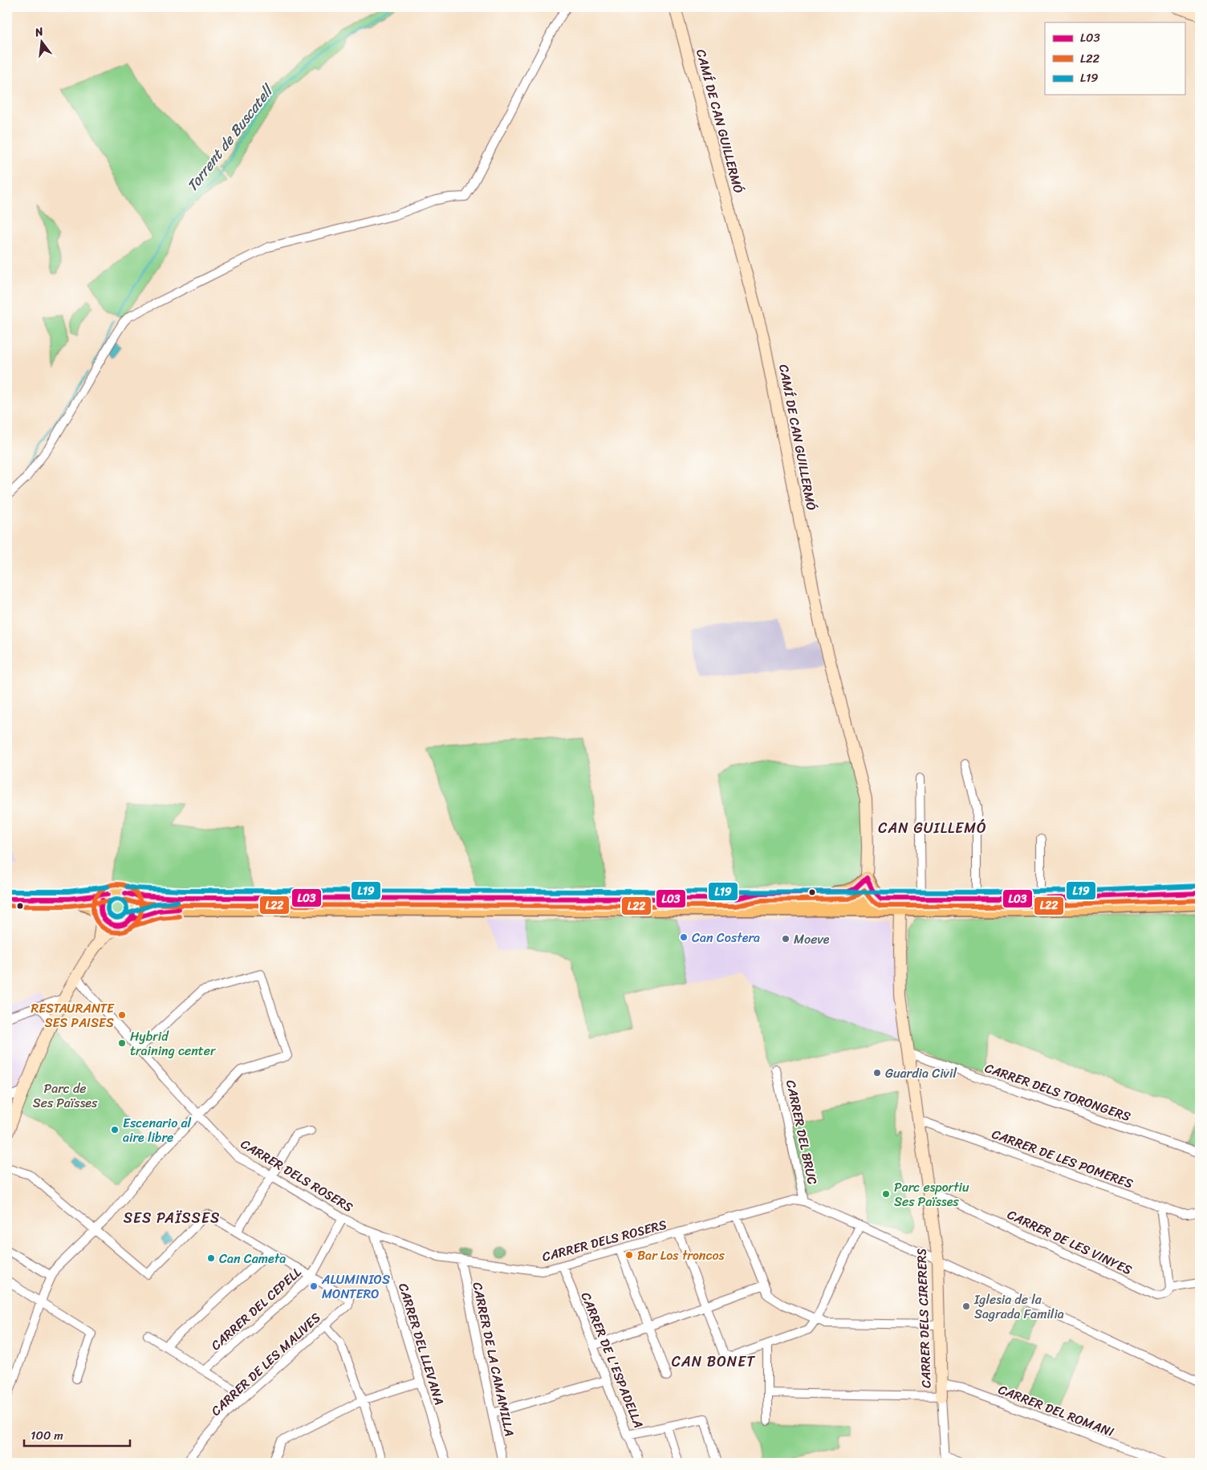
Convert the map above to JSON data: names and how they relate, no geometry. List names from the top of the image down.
{
  "streets": {
    "street": [
      "CAMÍ DE CAN GUILLERMÓ",
      "CARRER DELS TORONGERS",
      "CARRER DEL BRUC",
      "CARRER DE LES POMERES",
      "CARRER DELS ROSERS",
      "CARRER DE LES VINYES",
      "CARRER DEL CEPELL",
      "CARRER DELS CIRERERS",
      "CARRER DEL LLEVANA",
      "CARRER DE LA CAMAMILLA",
      "CARRER DE L'ESPADELLA",
      "CARRER DE LES MALIVES",
      "CARRER DEL ROMANI"
    ]
  },
  "crossings": [
    ["CARRER DELS TORONGERS", "CARRER DELS CIRERERS"],
    ["CARRER DEL BRUC", "CARRER DELS ROSERS"],
    ["CARRER DE LES POMERES", "CARRER DELS CIRERERS"],
    ["CARRER DELS ROSERS", "CARRER DEL CEPELL"],
    ["CARRER DELS ROSERS", "CARRER DELS CIRERERS"],
    ["CARRER DELS ROSERS", "CARRER DEL LLEVANA"],
    ["CARRER DELS ROSERS", "CARRER DE LA CAMAMILLA"],
    ["CARRER DELS ROSERS", "CARRER DE L'ESPADELLA"],
    ["CARRER DE LES VINYES", "CARRER DELS CIRERERS"],
    ["CARRER DEL CEPELL", "CARRER DE LES MALIVES"],
    ["CARRER DELS CIRERERS", "CARRER DEL ROMANI"]
  ],
  "districts": ["CAN GUILLEMÓ", "SES PAÏSSES", "CAN BONET"],
  "water": ["Torrent de Buscatell"],
  "parks": ["Parc de Ses Païsses"],
  "places": [
    "Can Costera",
    "Moeve",
    "RESTAURANTE SES PAISES",
    "Hybrid training center",
    "Guardia Civil",
    "Escenario al aire libre",
    "Parc esportiu Ses Païsses",
    "Bar Los troncos",
    "Can Cameta",
    "ALUMINIOS MONTERO",
    "Iglesia de la Sagrada Familia"
  ],
  "lines": ["transit line L03", "transit line L22", "transit line L19"],
  "legend": ["L03", "L22", "L19"],
  "scale_bar": "100 m",
  "north": "top"
}
